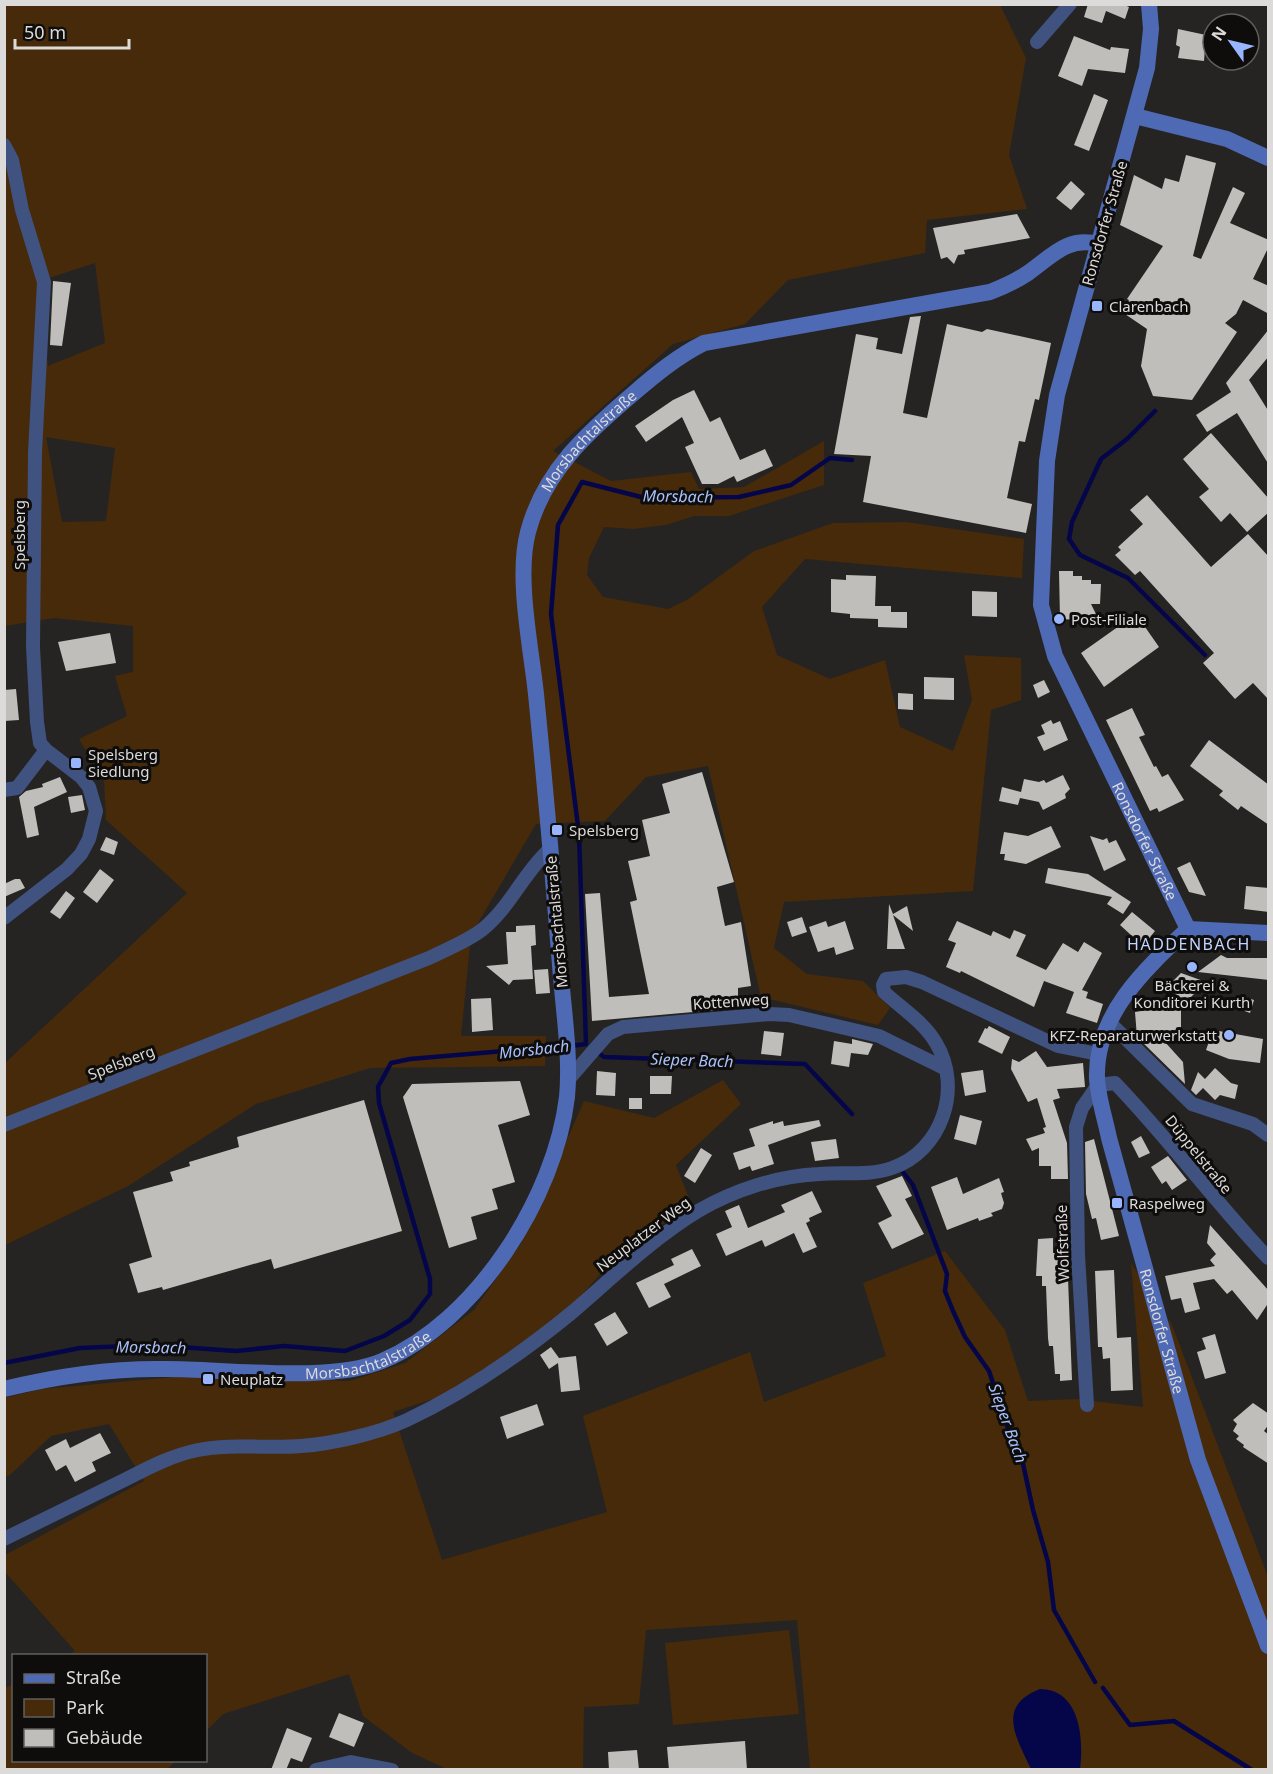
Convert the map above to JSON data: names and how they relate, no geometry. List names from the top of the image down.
{
  "streets": {
    "main road": ["Ronsdorfer Straße", "Morsbachtalstraße"],
    "street": [
      "Spelsberg",
      "Kottenweg",
      "Düppelstraße",
      "Neuplatzer Weg",
      "Wolfstraße"
    ]
  },
  "crossings": [
    ["Ronsdorfer Straße", "Morsbachtalstraße"],
    ["Ronsdorfer Straße", "Düppelstraße"],
    ["Ronsdorfer Straße", "Neuplatzer Weg"],
    ["Ronsdorfer Straße", "Wolfstraße"],
    ["Morsbachtalstraße", "Spelsberg"],
    ["Morsbachtalstraße", "Kottenweg"],
    ["Kottenweg", "Neuplatzer Weg"],
    ["Düppelstraße", "Wolfstraße"]
  ],
  "districts": ["HADDENBACH"],
  "water": ["Morsbach", "Sieper Bach"],
  "places": {
    "transit": [
      "Clarenbach",
      "Spelsberg Siedlung",
      "Spelsberg",
      "Raspelweg",
      "Neuplatz"
    ],
    "other": ["Post-Filiale", "Bäckerei & Konditorei Kurth", "KFZ-Reparaturwerkstatt"]
  },
  "legend": ["Straße", "Park", "Gebäude"],
  "scale_bar": "50 m",
  "north": "top left"
}
